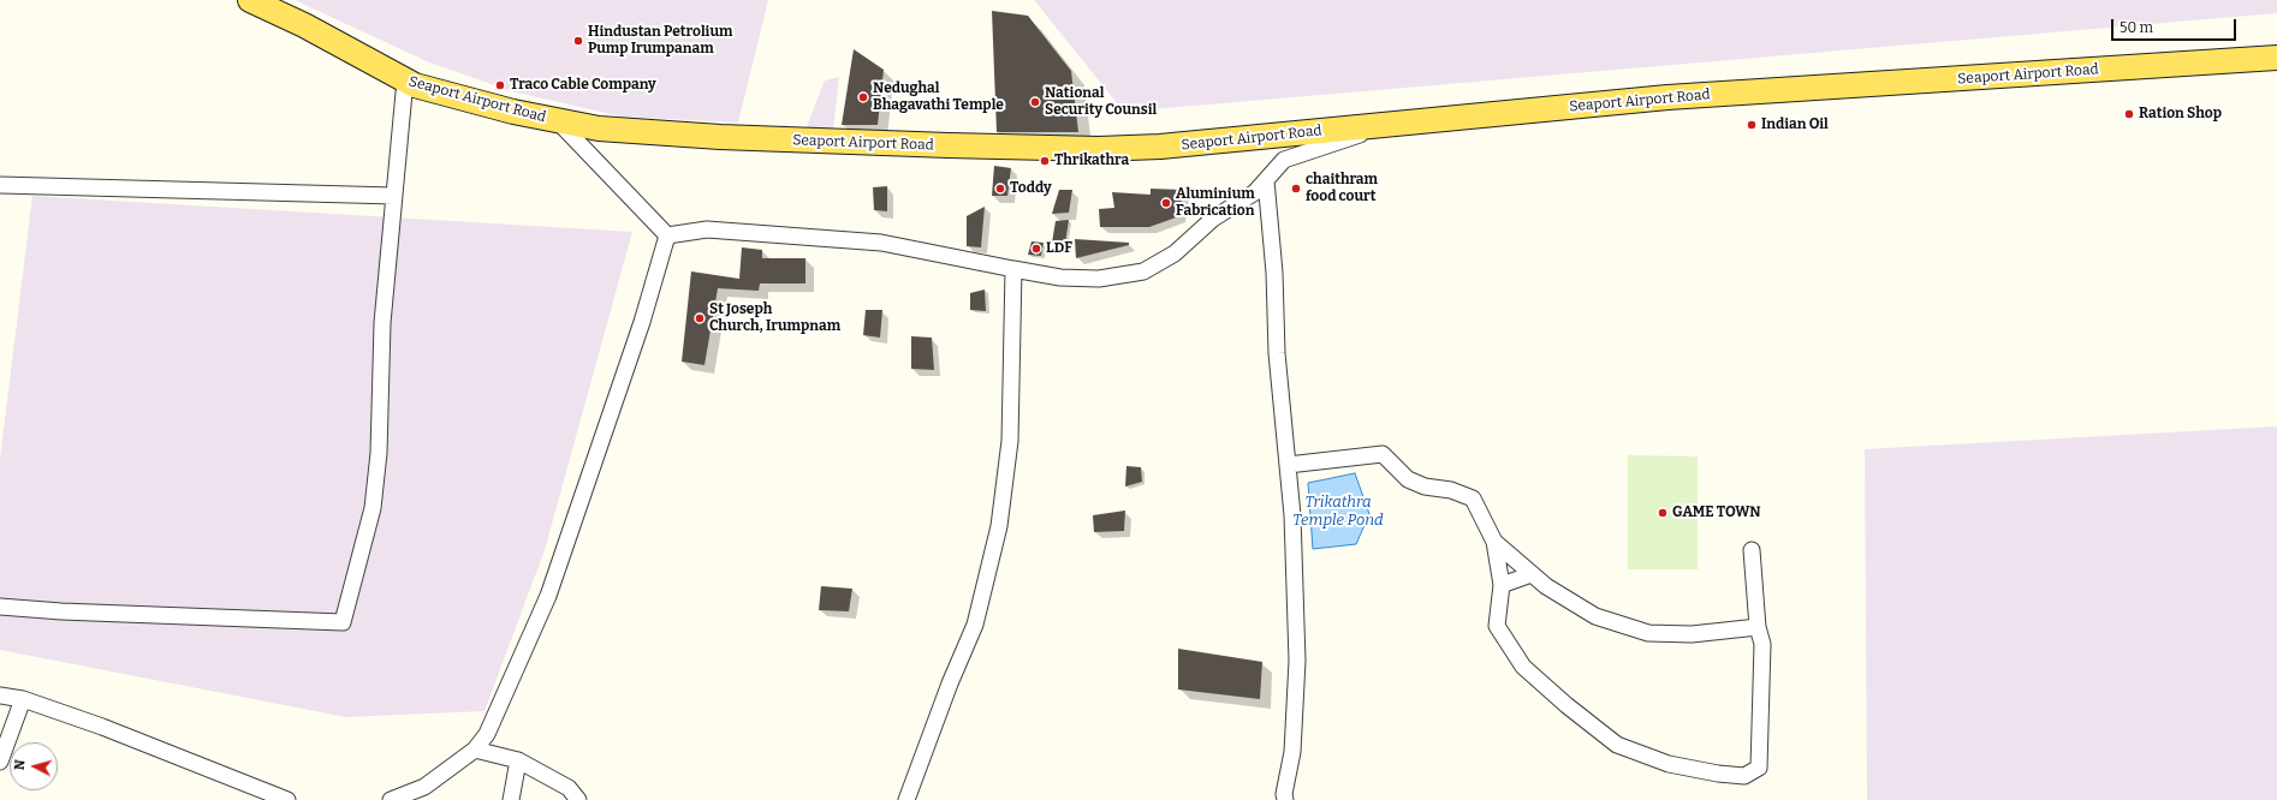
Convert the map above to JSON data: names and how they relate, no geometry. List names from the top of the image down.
{
  "streets": {
    "main road": ["Seaport Airport Road"]
  },
  "water": ["Trikathra Temple Pond"],
  "places": [
    "Hindustan Petrolium Pump Irumpanam",
    "Traco Cable Company",
    "Nedughal Bhagavathi Temple",
    "National Security Counsil",
    "Ration Shop",
    "Indian Oil",
    "Thrikathra",
    "Toddy",
    "chaithram food court",
    "Aluminium Fabrication",
    "LDF",
    "St Joseph Church, Irumpnam",
    "GAME TOWN"
  ],
  "scale_bar": "50 m",
  "north": "left"
}
